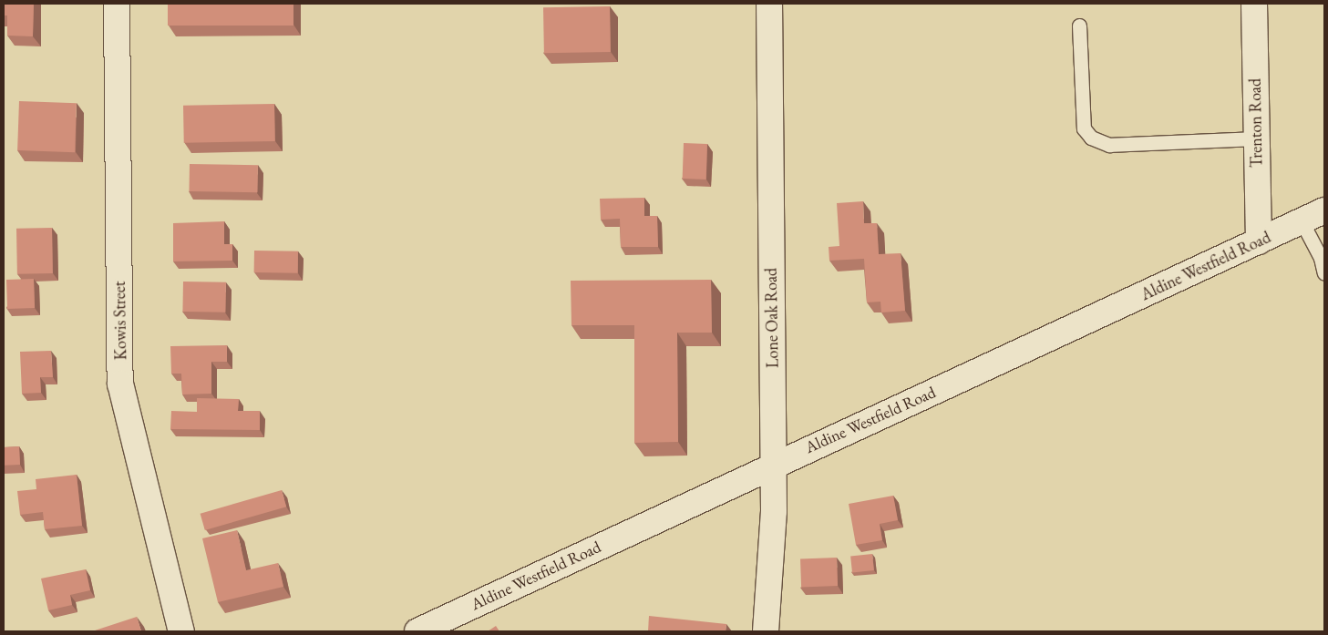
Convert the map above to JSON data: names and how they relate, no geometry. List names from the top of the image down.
{
  "streets": {
    "street": [
      "Trenton Road",
      "Aldine Westfield Road",
      "Lone Oak Road",
      "Kowis Street"
    ]
  },
  "crossings": [
    ["Trenton Road", "Aldine Westfield Road"],
    ["Aldine Westfield Road", "Lone Oak Road"]
  ]
}
